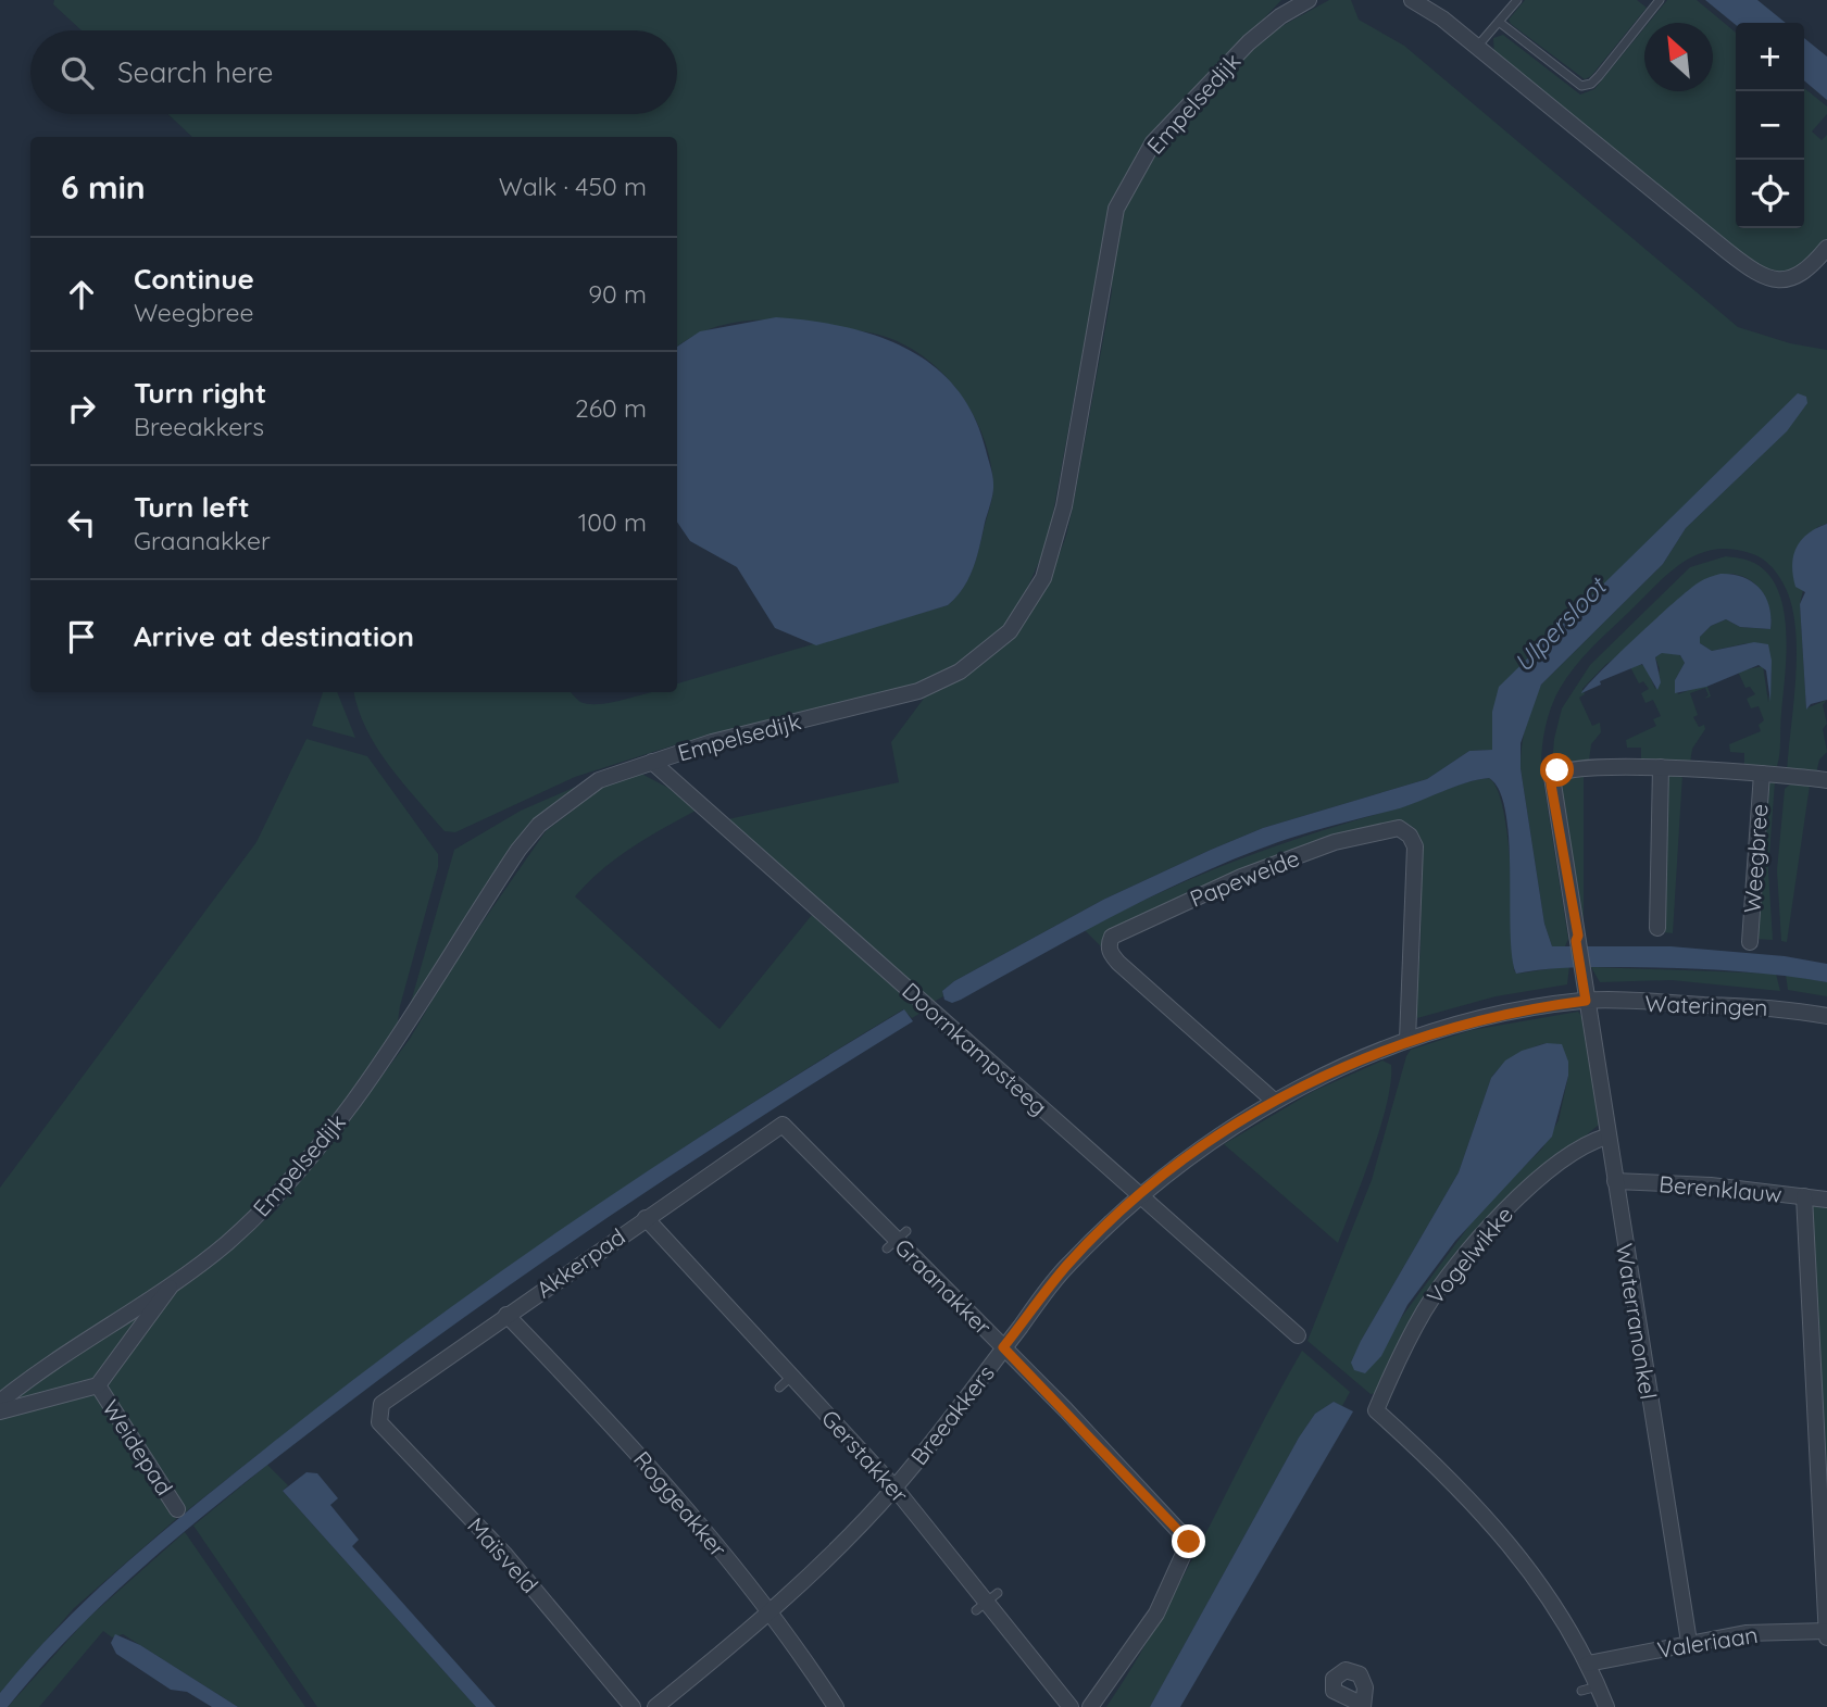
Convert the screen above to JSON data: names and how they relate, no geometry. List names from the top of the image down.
{
  "streets": {
    "street": [
      "Empelsedijk",
      "Weegbree",
      "Papeweide",
      "Wateringen",
      "Doornkampsteeg",
      "Berenklauw",
      "Vogelwikke",
      "Akkerpad",
      "Graanakker",
      "Waterranonkel",
      "Breeakkers",
      "Weidepad",
      "Gerstakker",
      "Roggeakker",
      "Maïsveld",
      "Valeriaan"
    ]
  },
  "crossings": [
    ["Empelsedijk", "Doornkampsteeg"],
    ["Weegbree", "Wateringen"],
    ["Weegbree", "Waterranonkel"],
    ["Weegbree", "Breeakkers"],
    ["Papeweide", "Breeakkers"],
    ["Wateringen", "Waterranonkel"],
    ["Wateringen", "Breeakkers"],
    ["Doornkampsteeg", "Breeakkers"],
    ["Berenklauw", "Waterranonkel"],
    ["Vogelwikke", "Waterranonkel"],
    ["Vogelwikke", "Valeriaan"],
    ["Akkerpad", "Graanakker"],
    ["Akkerpad", "Gerstakker"],
    ["Akkerpad", "Roggeakker"],
    ["Akkerpad", "Maïsveld"],
    ["Graanakker", "Breeakkers"],
    ["Waterranonkel", "Breeakkers"],
    ["Waterranonkel", "Valeriaan"],
    ["Breeakkers", "Gerstakker"],
    ["Breeakkers", "Roggeakker"]
  ],
  "water": ["Ulpersloot"],
  "north": "top left",
  "page": {
    "map_buttons": ["+", "−"],
    "search": "Search here",
    "heading": ["6 min", "Walk · 450 m"],
    "list": [
      ["Continue", "Weegbree", "90 m"],
      ["Turn right", "Breeakkers", "260 m"],
      ["Turn left", "Graanakker", "100 m"],
      "Arrive at destination"
    ]
  }
}
